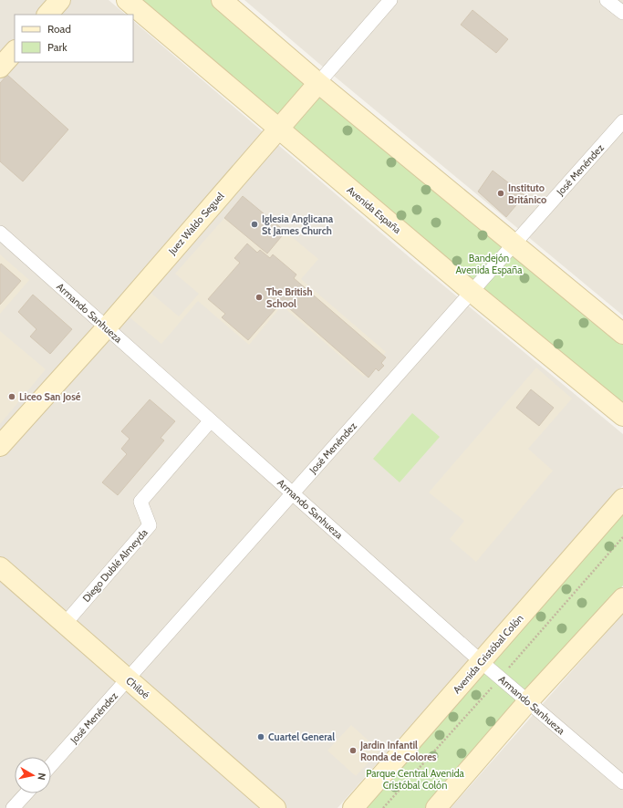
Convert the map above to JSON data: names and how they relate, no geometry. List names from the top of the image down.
{
  "streets": {
    "main road": [
      "Avenida España",
      "Juez Waldo Seguel",
      "Avenida Cristóbal Colón",
      "Chiloé"
    ],
    "street": ["José Menéndez", "Armando Sanhueza", "Diego Dublé Almeyda"]
  },
  "crossings": [
    ["José Menéndez", "Avenida España"],
    ["José Menéndez", "Armando Sanhueza"],
    ["José Menéndez", "Chiloé"],
    ["Avenida España", "Juez Waldo Seguel"],
    ["Juez Waldo Seguel", "Armando Sanhueza"],
    ["Armando Sanhueza", "Diego Dublé Almeyda"],
    ["Armando Sanhueza", "Avenida Cristóbal Colón"],
    ["Diego Dublé Almeyda", "Chiloé"]
  ],
  "parks": ["Bandejón Avenida España", "Parque Central Avenida Cristóbal Colón"],
  "places": [
    "Instituto Británico",
    "Iglesia Anglicana St James Church",
    "The British School",
    "Liceo San José",
    "Cuartel General",
    "Jardin Infantil Ronda de Colores"
  ],
  "legend": ["Road", "Park"],
  "north": "right"
}
